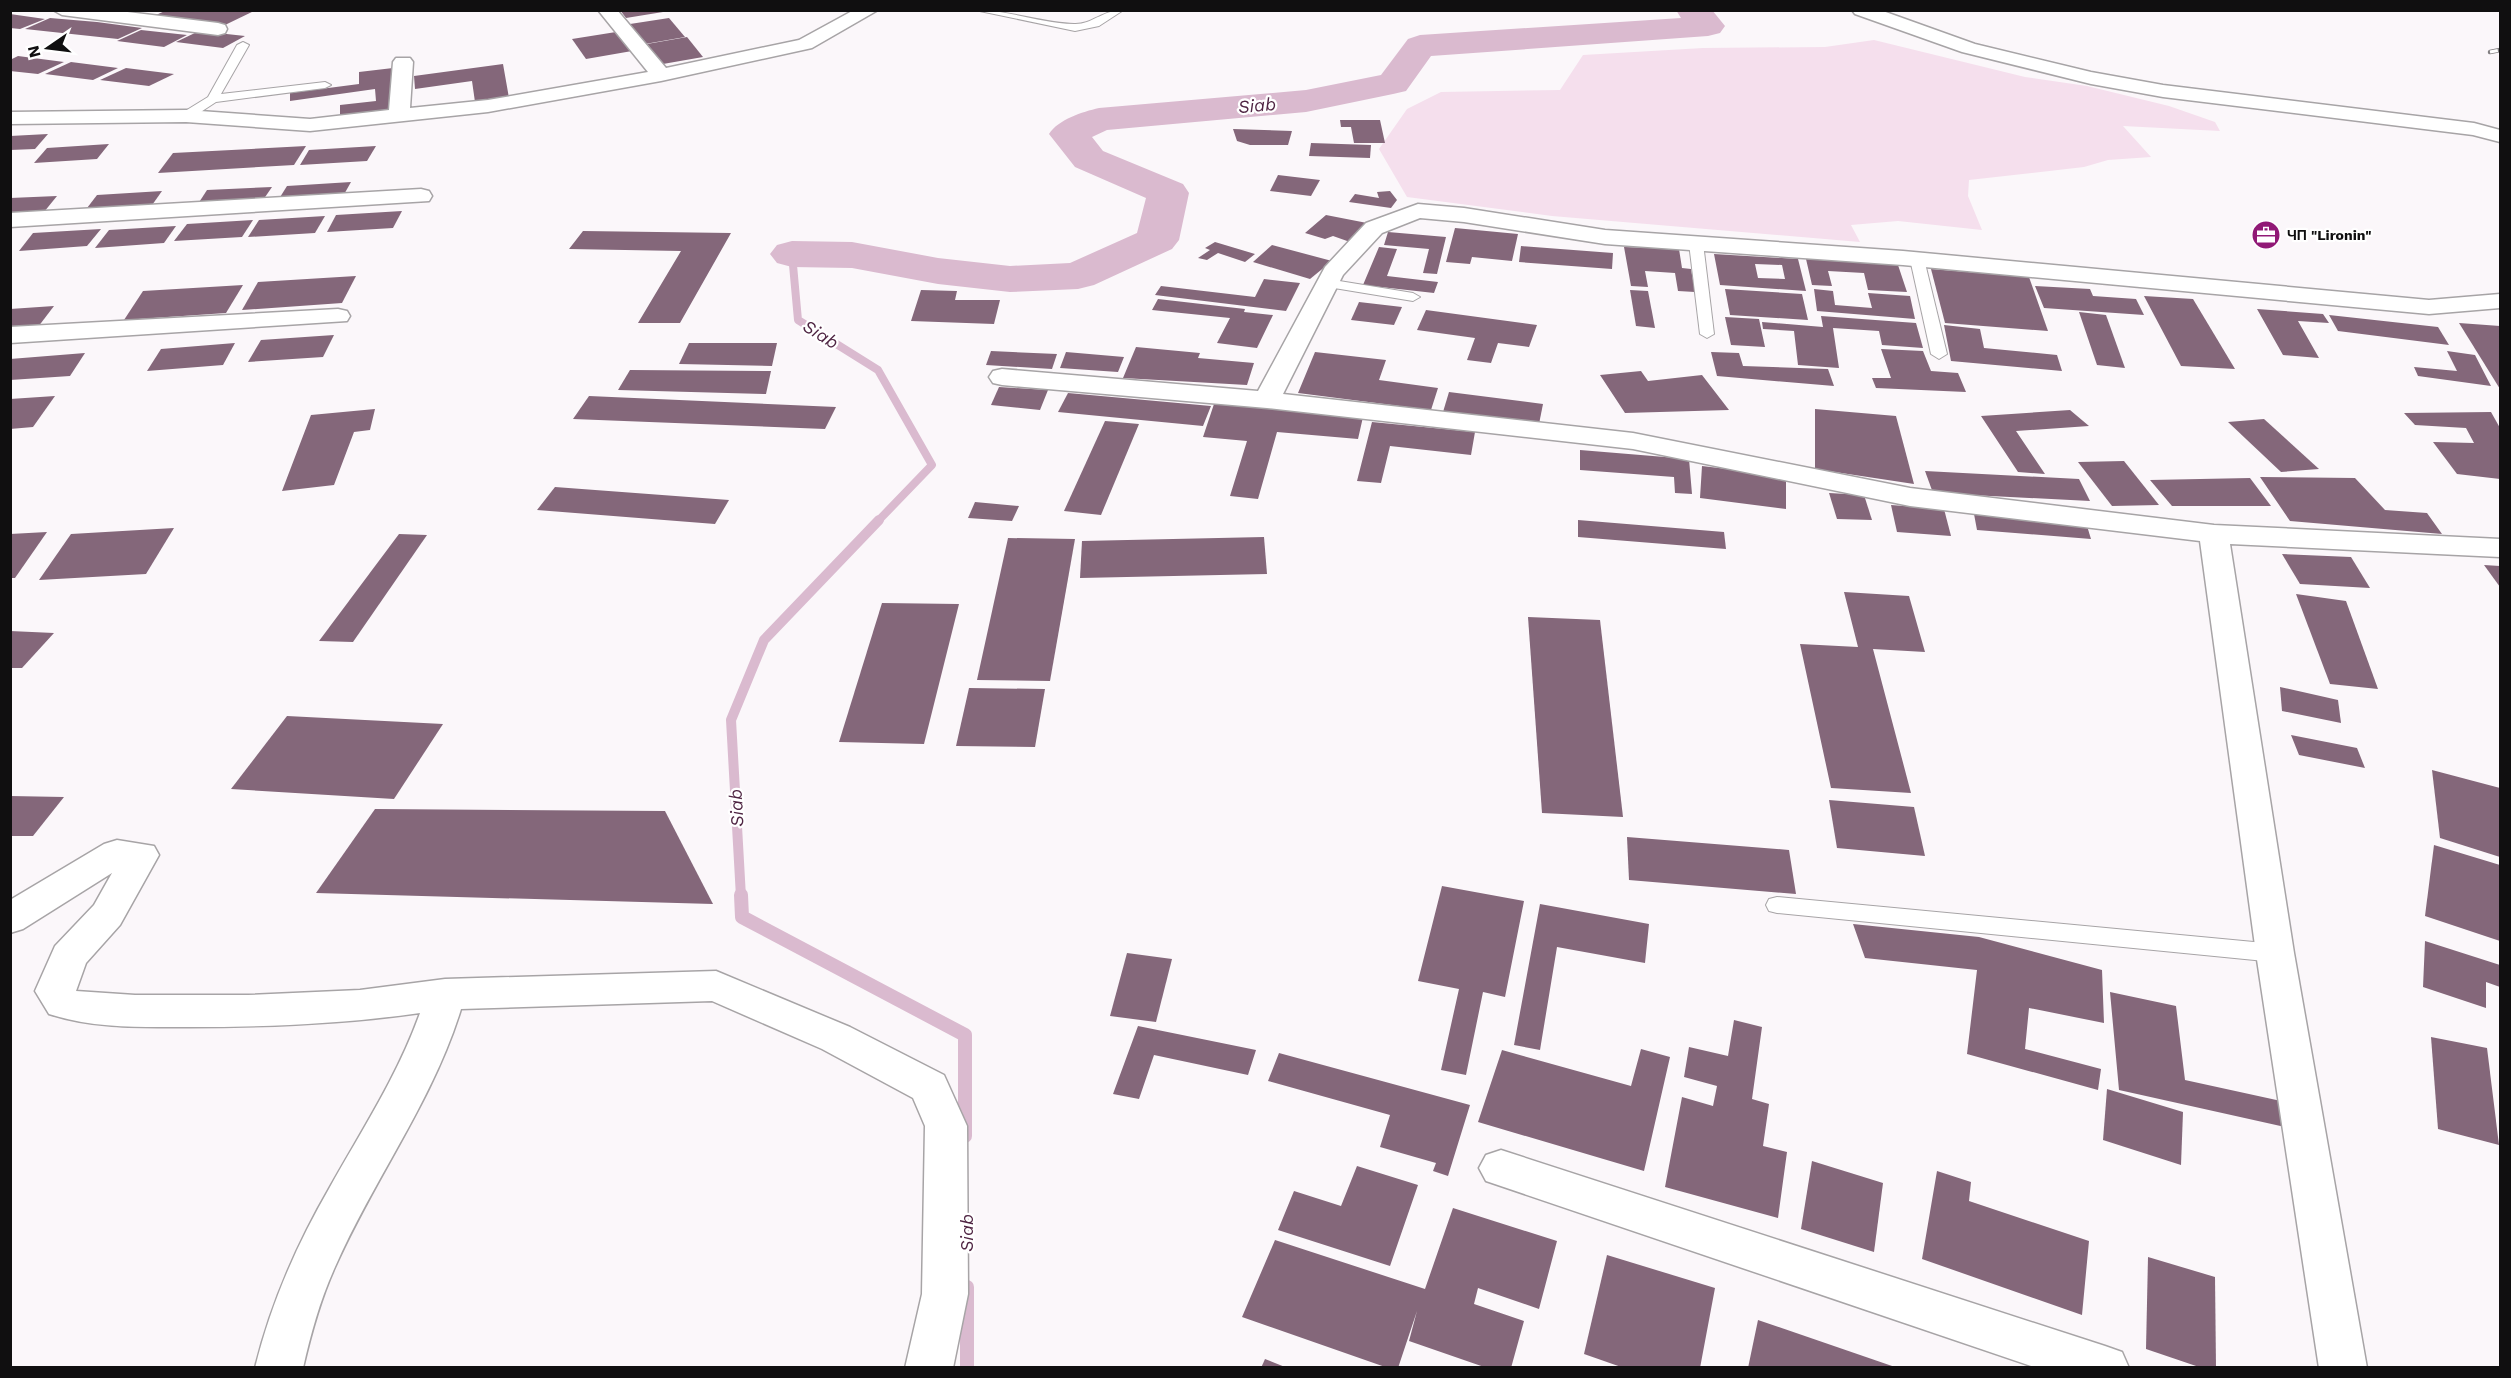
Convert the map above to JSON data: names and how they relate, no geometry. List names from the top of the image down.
{
  "water": ["Siab"],
  "places": {
    "office": ["ЧП \"Lironin\""]
  },
  "north": "left"
}
